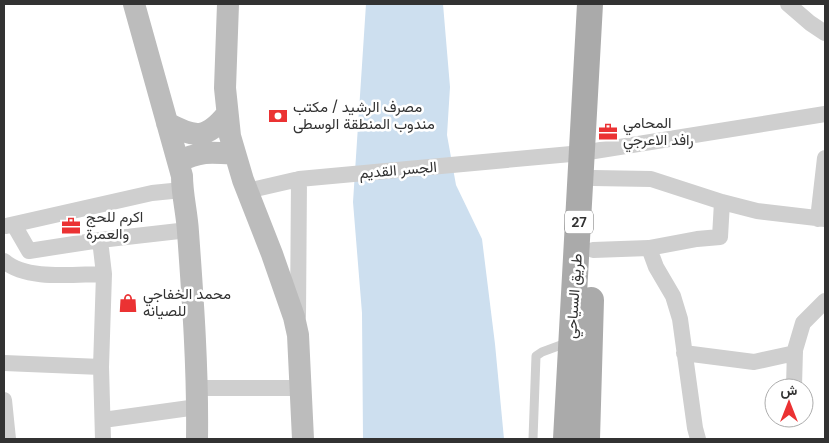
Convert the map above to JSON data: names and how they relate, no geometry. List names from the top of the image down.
{
  "streets": {
    "main road": ["27", "طريق السياحي"],
    "street": ["الجسر القديم"]
  },
  "crossings": [
    ["الجسر القديم", "طريق السياحي"]
  ],
  "places": {
    "bank": ["مصرف الرشيد / مكتب مندوب المنطقة الوسطى"],
    "office": ["المحامي رافد الاعرجي", "اكرم للحج والعمرة"],
    "shop": ["محمد الخفاجي للصيانه"]
  },
  "north": "top"
}
